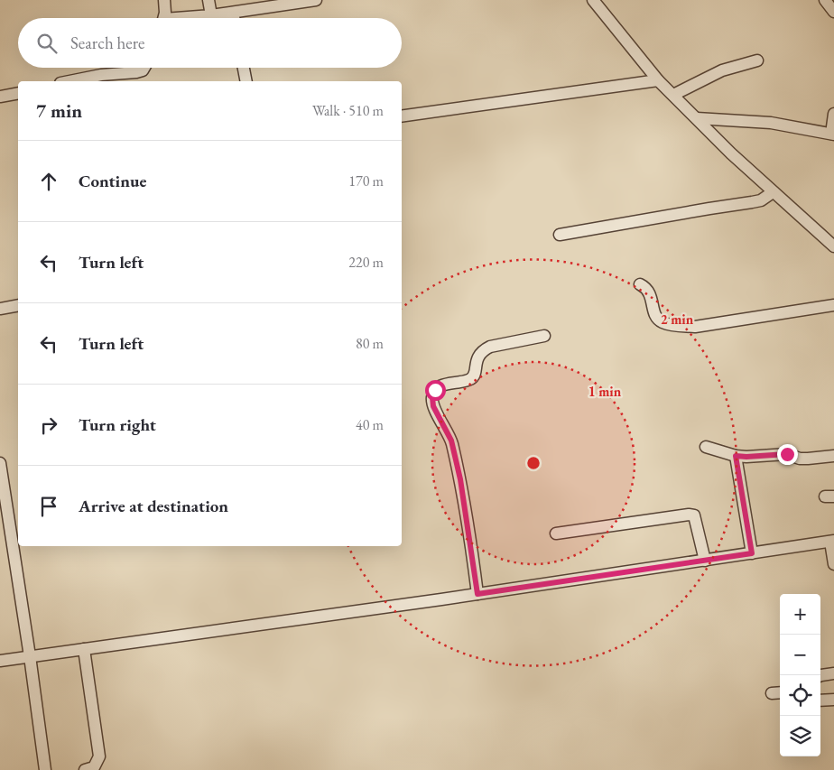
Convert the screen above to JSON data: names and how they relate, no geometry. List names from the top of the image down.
{
  "page": {
    "search": "Search here",
    "heading": ["7 min", "Walk · 510 m"],
    "list": [
      ["Continue", "170 m"],
      ["Turn left", "220 m"],
      ["Turn left", "80 m"],
      ["Turn right", "40 m"],
      "Arrive at destination"
    ],
    "map_buttons": ["+", "−"]
  },
  "rings": ["2 min", "1 min"]
}
